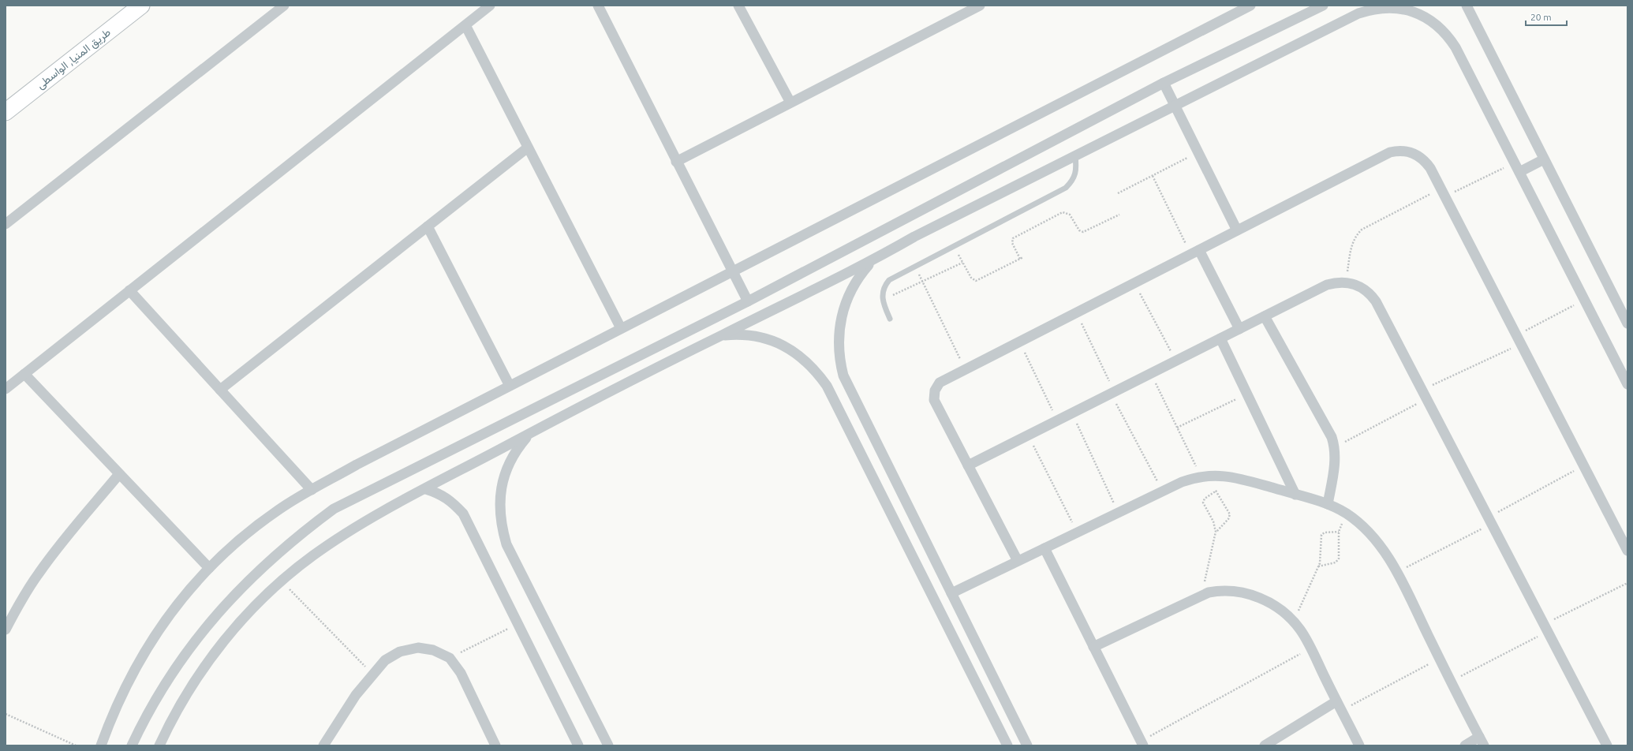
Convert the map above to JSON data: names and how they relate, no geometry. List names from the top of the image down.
{
  "streets": {
    "main road": ["طريق المنيا, الواسطى"]
  },
  "scale_bar": "20 m"
}
